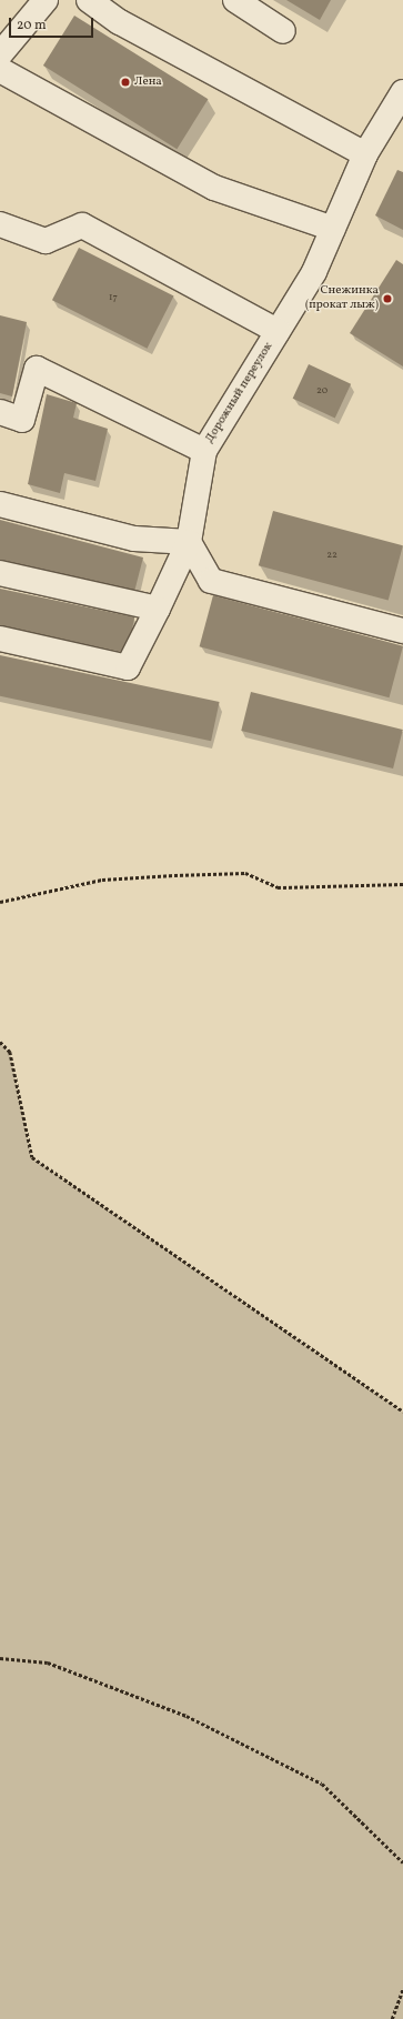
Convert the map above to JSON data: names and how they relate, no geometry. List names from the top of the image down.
{
  "streets": {
    "street": ["Дорожный переулок"]
  },
  "places": ["Лена", "Снежинка (прокат лыж)"],
  "house_numbers": ["17", "20", "22"],
  "scale_bar": "20 m"
}
